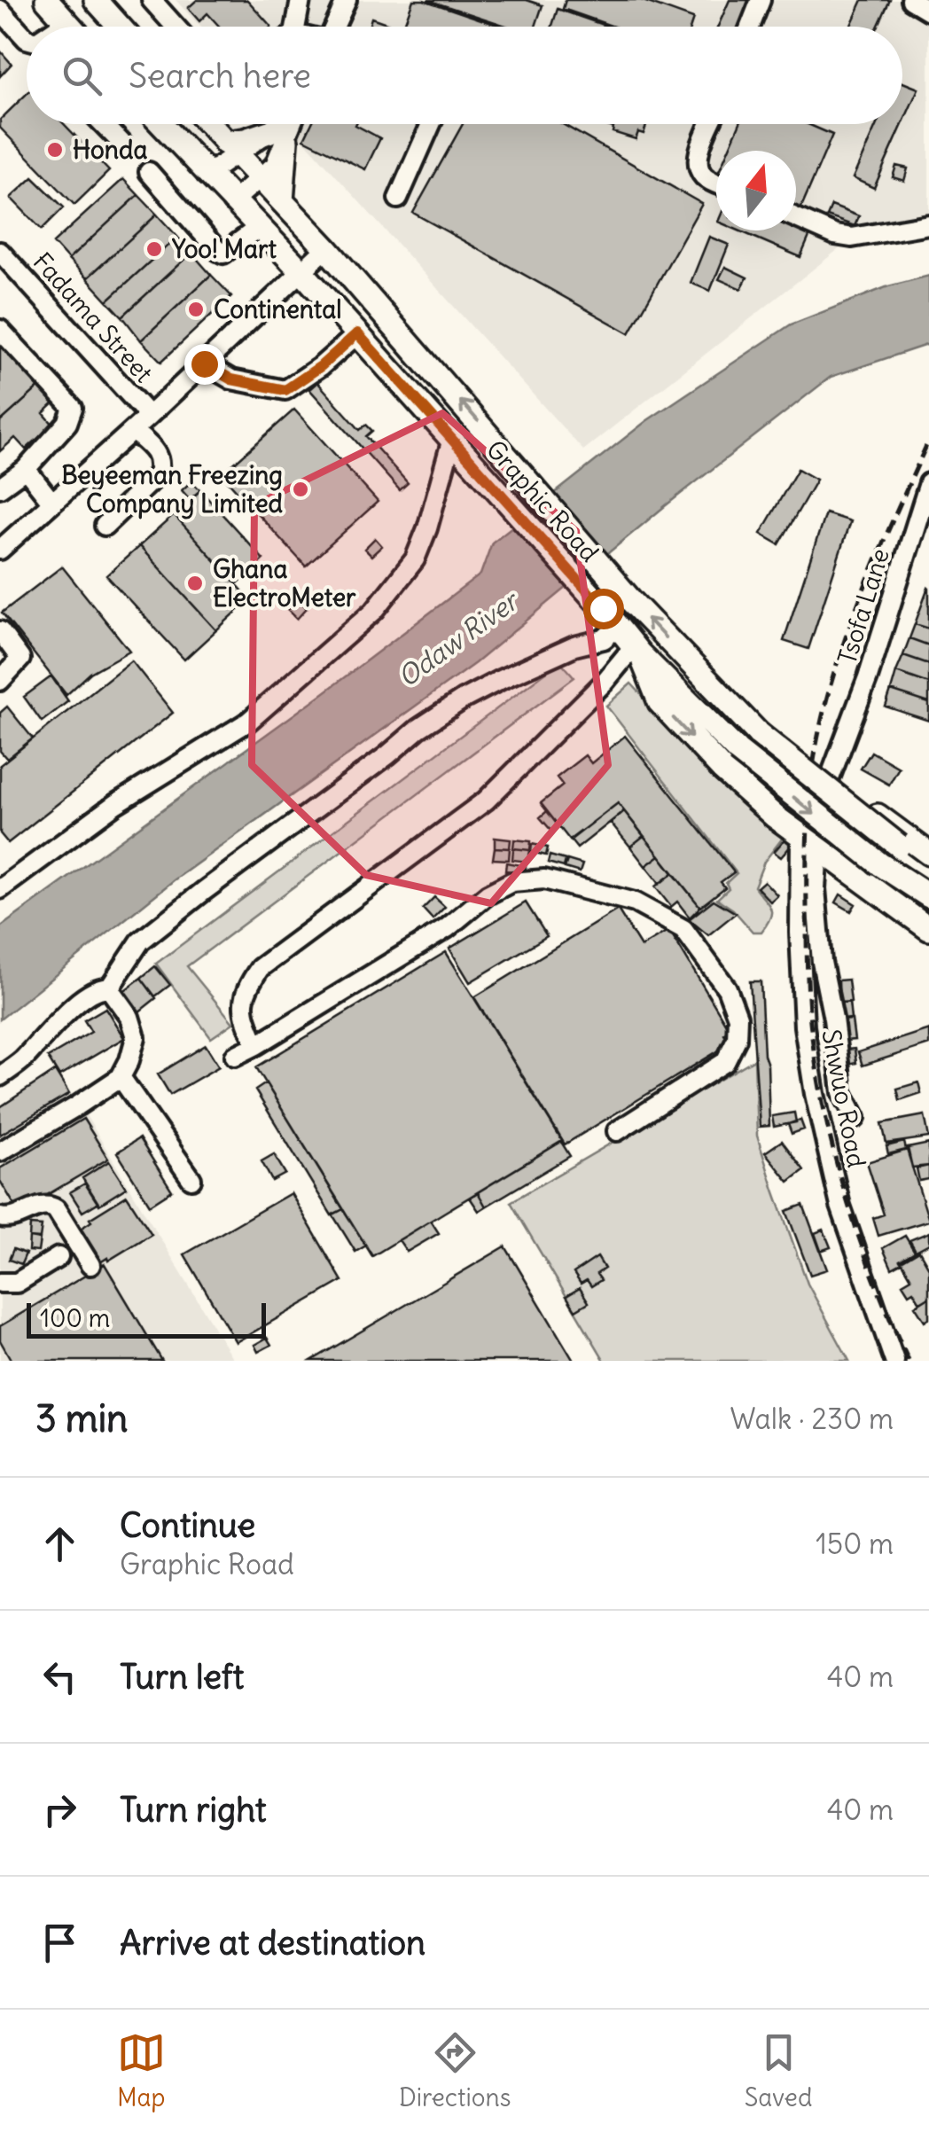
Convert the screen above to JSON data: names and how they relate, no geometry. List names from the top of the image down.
{
  "streets": {
    "main road": ["Graphic Road"],
    "street": ["Fadama Street", "Tsofa Lane", "Shwuo Road"]
  },
  "water": ["Odaw River"],
  "places": [
    "Honda",
    "Yoo! Mart",
    "Continental",
    "Beyeeman Freezing Company Limited",
    "Ghana ElectroMeter"
  ],
  "scale_bar": "100 m",
  "north": "top",
  "page": {
    "search": "Search here",
    "scale": "100 m",
    "heading": ["3 min", "Walk · 230 m"],
    "list": [
      ["Continue", "Graphic Road", "150 m"],
      ["Turn left", "40 m"],
      ["Turn right", "40 m"],
      "Arrive at destination"
    ],
    "nav": ["Map", "Directions", "Saved"]
  }
}
